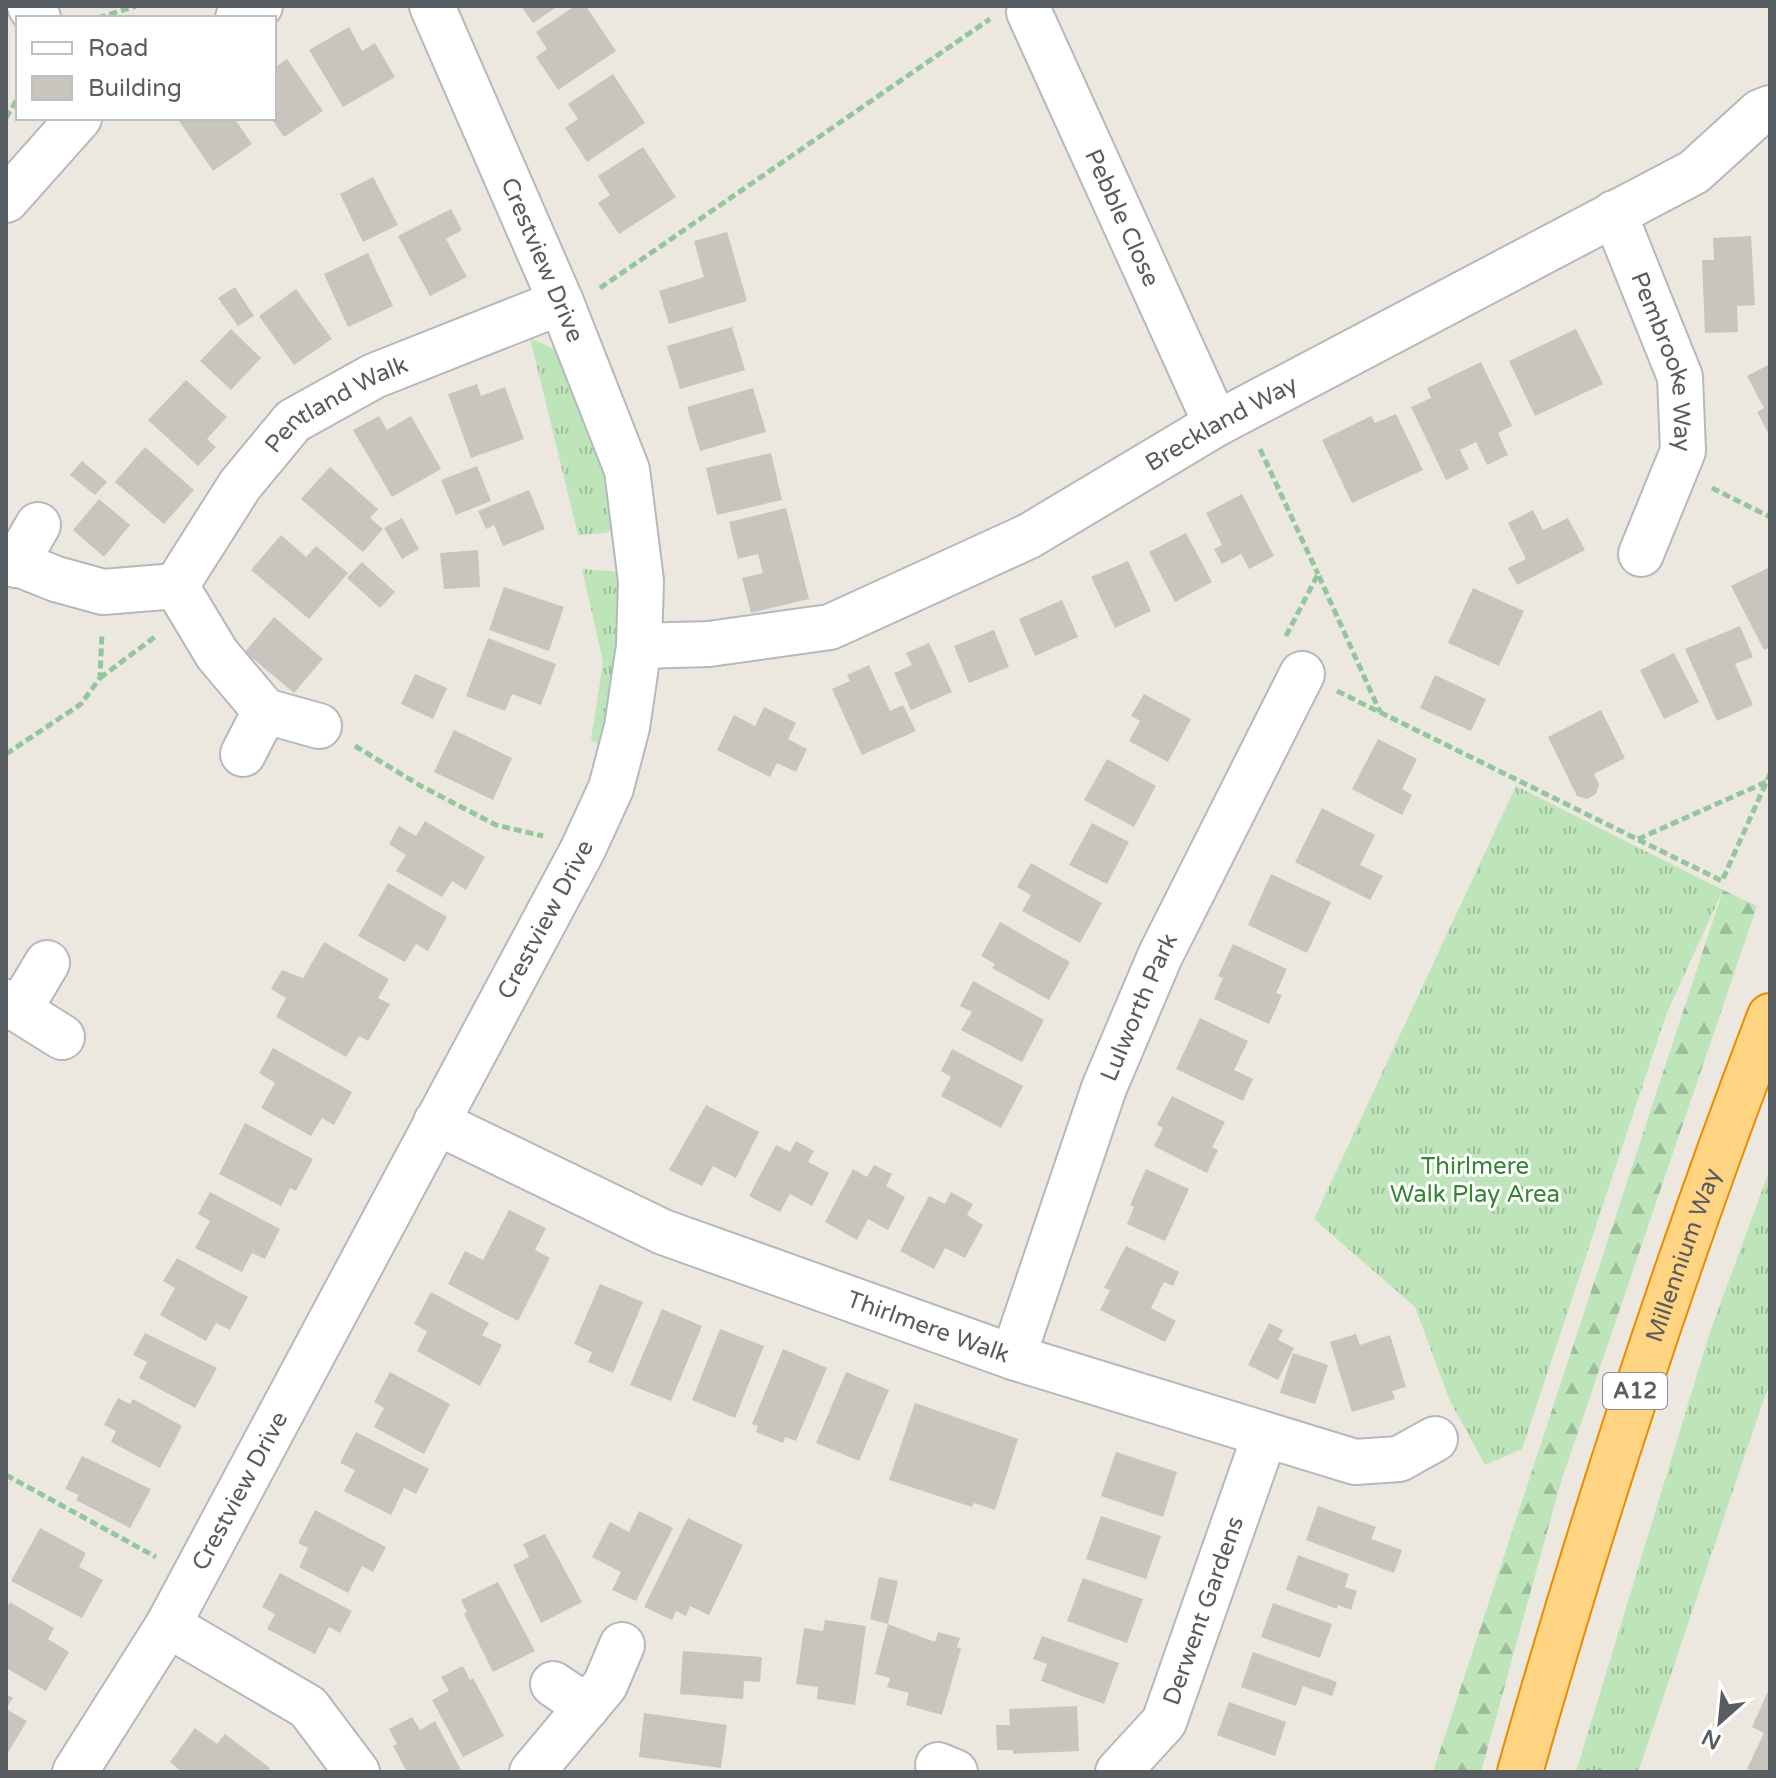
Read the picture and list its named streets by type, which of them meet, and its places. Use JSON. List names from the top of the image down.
{
  "streets": {
    "highway": ["Millennium Way", "A12"],
    "street": [
      "Pebble Close",
      "Crestview Drive",
      "Pembrooke Way",
      "Pentland Walk",
      "Breckland Way",
      "Lulworth Park",
      "Thirlmere Walk",
      "Derwent Gardens"
    ]
  },
  "crossings": [
    ["Pebble Close", "Breckland Way"],
    ["Crestview Drive", "Pentland Walk"],
    ["Crestview Drive", "Breckland Way"],
    ["Crestview Drive", "Thirlmere Walk"],
    ["Pembrooke Way", "Breckland Way"],
    ["Lulworth Park", "Thirlmere Walk"],
    ["Thirlmere Walk", "Derwent Gardens"]
  ],
  "parks": ["Thirlmere Walk Play Area"],
  "legend": ["Road", "Building"],
  "north": "bottom left"
}
